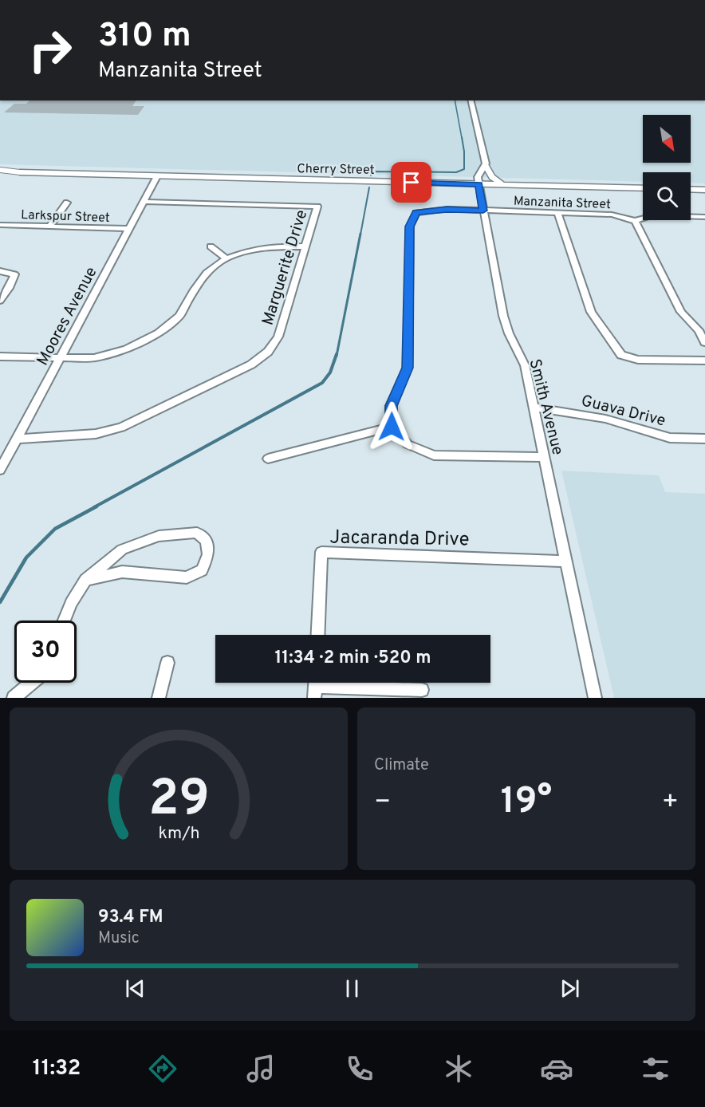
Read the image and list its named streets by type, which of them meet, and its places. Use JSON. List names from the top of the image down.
{
  "streets": {
    "main road": ["Cherry Street"],
    "street": [
      "Manzanita Street",
      "Larkspur Street",
      "Marguerite Drive",
      "Moores Avenue",
      "Smith Avenue",
      "Guava Drive",
      "Jacaranda Drive"
    ]
  },
  "crossings": [
    ["Cherry Street", "Moores Avenue"],
    ["Cherry Street", "Smith Avenue"],
    ["Manzanita Street", "Smith Avenue"],
    ["Larkspur Street", "Moores Avenue"],
    ["Marguerite Drive", "Moores Avenue"],
    ["Smith Avenue", "Guava Drive"],
    ["Smith Avenue", "Jacaranda Drive"]
  ],
  "north": "bottom right",
  "page": {
    "turn": ["310 m", "Manzanita Street"],
    "limit": "30",
    "trip": "11:34 · 2 min · 520 m",
    "tile": "Climate",
    "heat": ["−", "19°", "+"],
    "song": ["93.4 FM", "Music"],
    "tabs": "11:32",
    "gauge": ["29", "km/h"]
  }
}
